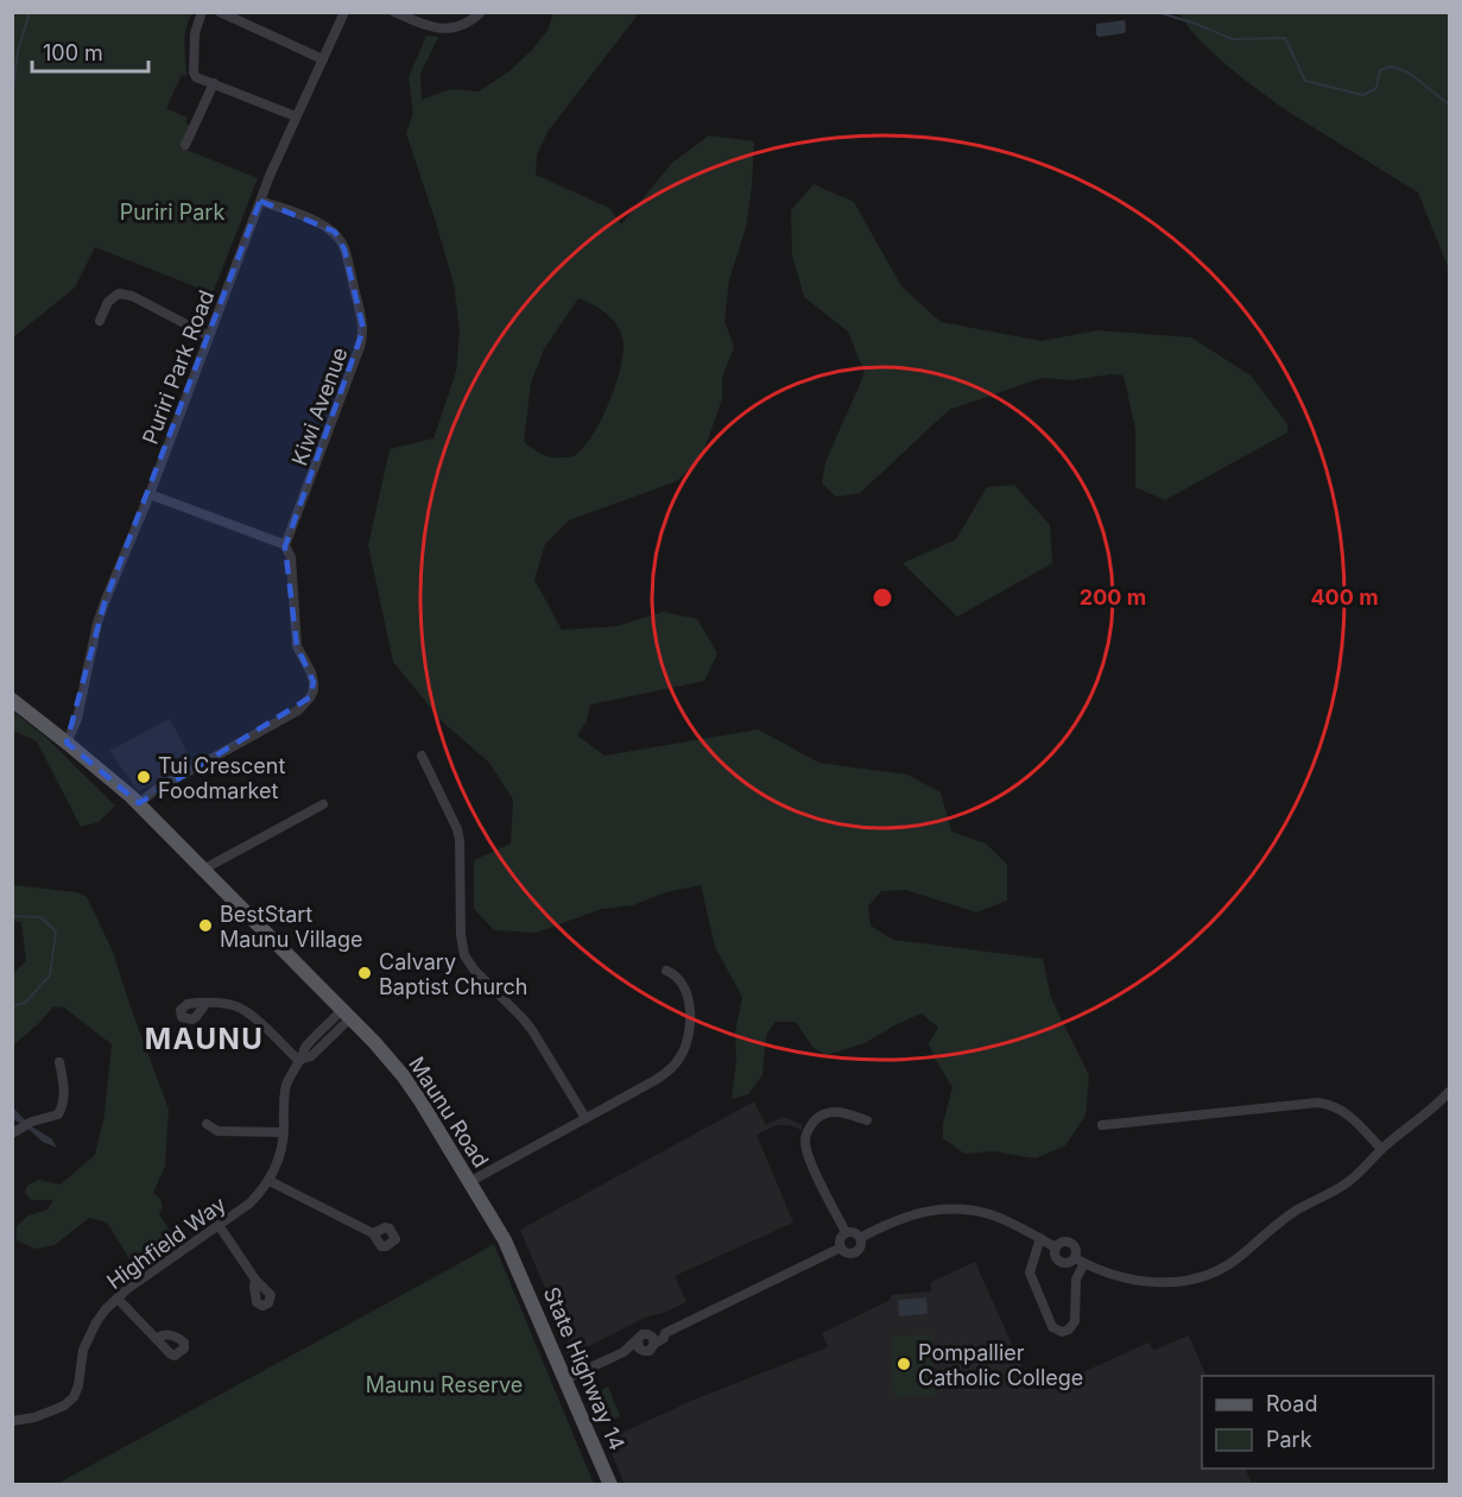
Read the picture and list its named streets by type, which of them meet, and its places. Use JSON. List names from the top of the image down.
{
  "streets": {
    "main road": ["Maunu Road", "State Highway 14"],
    "street": ["Puriri Park Road", "Kiwi Avenue", "Highfield Way"]
  },
  "crossings": [
    ["Puriri Park Road", "Kiwi Avenue"],
    ["Puriri Park Road", "Maunu Road"],
    ["Maunu Road", "State Highway 14"]
  ],
  "districts": ["MAUNU"],
  "parks": ["Puriri Park", "Maunu Reserve"],
  "places": [
    "Tui Crescent Foodmarket",
    "BestStart Maunu Village",
    "Calvary Baptist Church",
    "Pompallier Catholic College"
  ],
  "legend": ["Road", "Park"],
  "scale_bar": "100 m",
  "rings": ["200 m", "400 m"]
}
